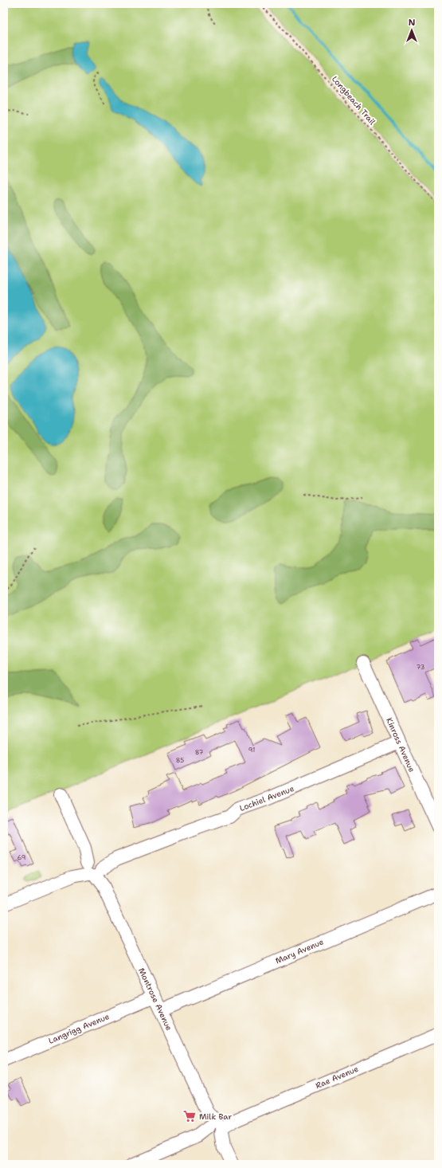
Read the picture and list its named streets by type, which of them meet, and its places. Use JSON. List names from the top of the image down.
{
  "streets": {
    "street": [
      "Kinross Avenue",
      "Lochiel Avenue",
      "Mary Avenue",
      "Montrose Avenue",
      "Langrigg Avenue",
      "Rae Avenue"
    ],
    "path": ["Longbeach Trail"]
  },
  "crossings": [
    ["Kinross Avenue", "Lochiel Avenue"],
    ["Lochiel Avenue", "Montrose Avenue"],
    ["Mary Avenue", "Montrose Avenue"],
    ["Montrose Avenue", "Langrigg Avenue"],
    ["Montrose Avenue", "Rae Avenue"]
  ],
  "places": {
    "supermarket": ["Milk Bar"]
  },
  "house_numbers": [
    "73",
    "91",
    "87",
    "85",
    "69"
  ],
  "north": "top"
}
